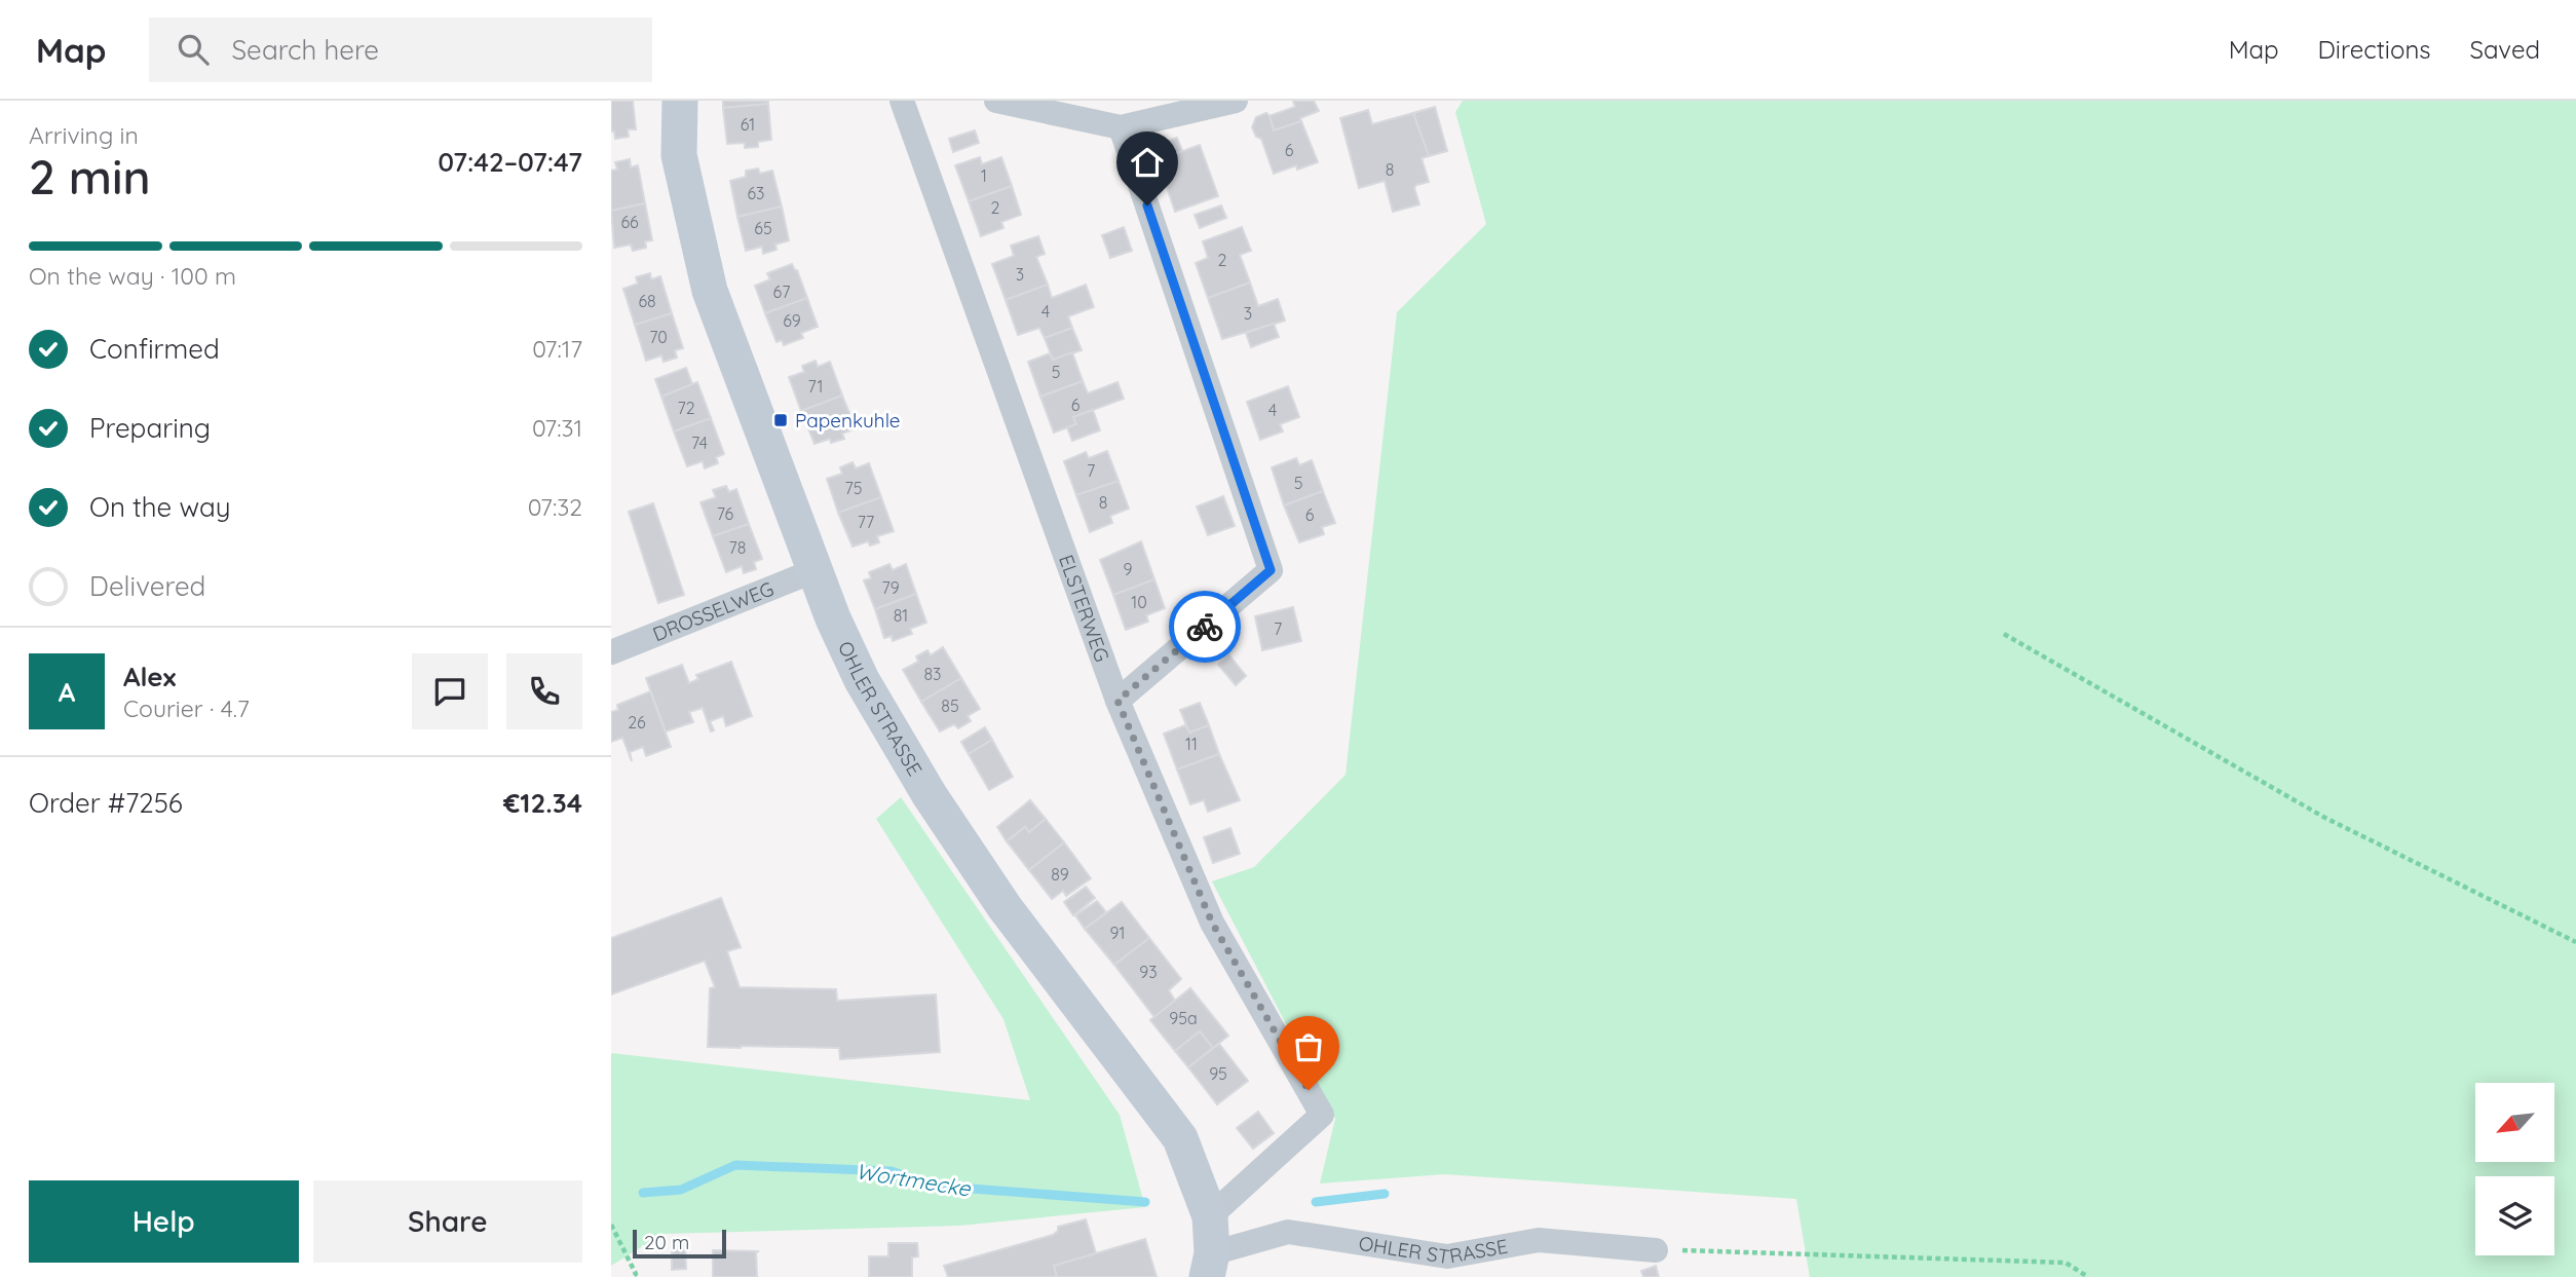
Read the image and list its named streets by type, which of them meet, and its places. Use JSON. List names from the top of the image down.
{
  "streets": {
    "street": ["ELSTERWEG", "DROSSELWEG", "OHLER STRASSE"]
  },
  "crossings": [
    ["ELSTERWEG", "OHLER STRASSE"],
    ["DROSSELWEG", "OHLER STRASSE"]
  ],
  "water": ["Wortmecke"],
  "places": {
    "transit": ["Papenkuhle"]
  },
  "house_numbers": [
    "61",
    "6",
    "8",
    "1",
    "63",
    "2",
    "66",
    "65",
    "2",
    "3",
    "67",
    "68",
    "4",
    "3",
    "69",
    "70",
    "5",
    "71",
    "6",
    "72",
    "4",
    "74",
    "7",
    "5",
    "75",
    "8",
    "76",
    "6",
    "77",
    "78",
    "9",
    "79",
    "10",
    "81",
    "7",
    "83",
    "85",
    "26",
    "11",
    "89",
    "91",
    "93",
    "95a",
    "95"
  ],
  "scale_bar": "20 m",
  "north": "bottom left",
  "page": {
    "header": "Map",
    "search": "Search here",
    "nav": ["Map", "Directions", "Saved"],
    "heading": ["2 min", "Arriving in", "07:42–07:47"],
    "panel": [
      "Alex",
      "Courier · 4.7",
      "Order #7256",
      "€12.34"
    ],
    "bar": "On the way · 100 m",
    "list": [
      ["Confirmed", "07:17"],
      ["Preparing", "07:31"],
      ["On the way", "07:32"],
      "Delivered"
    ],
    "round": "A",
    "buttons": ["Help", "Share"],
    "scale": "20 m"
  }
}
